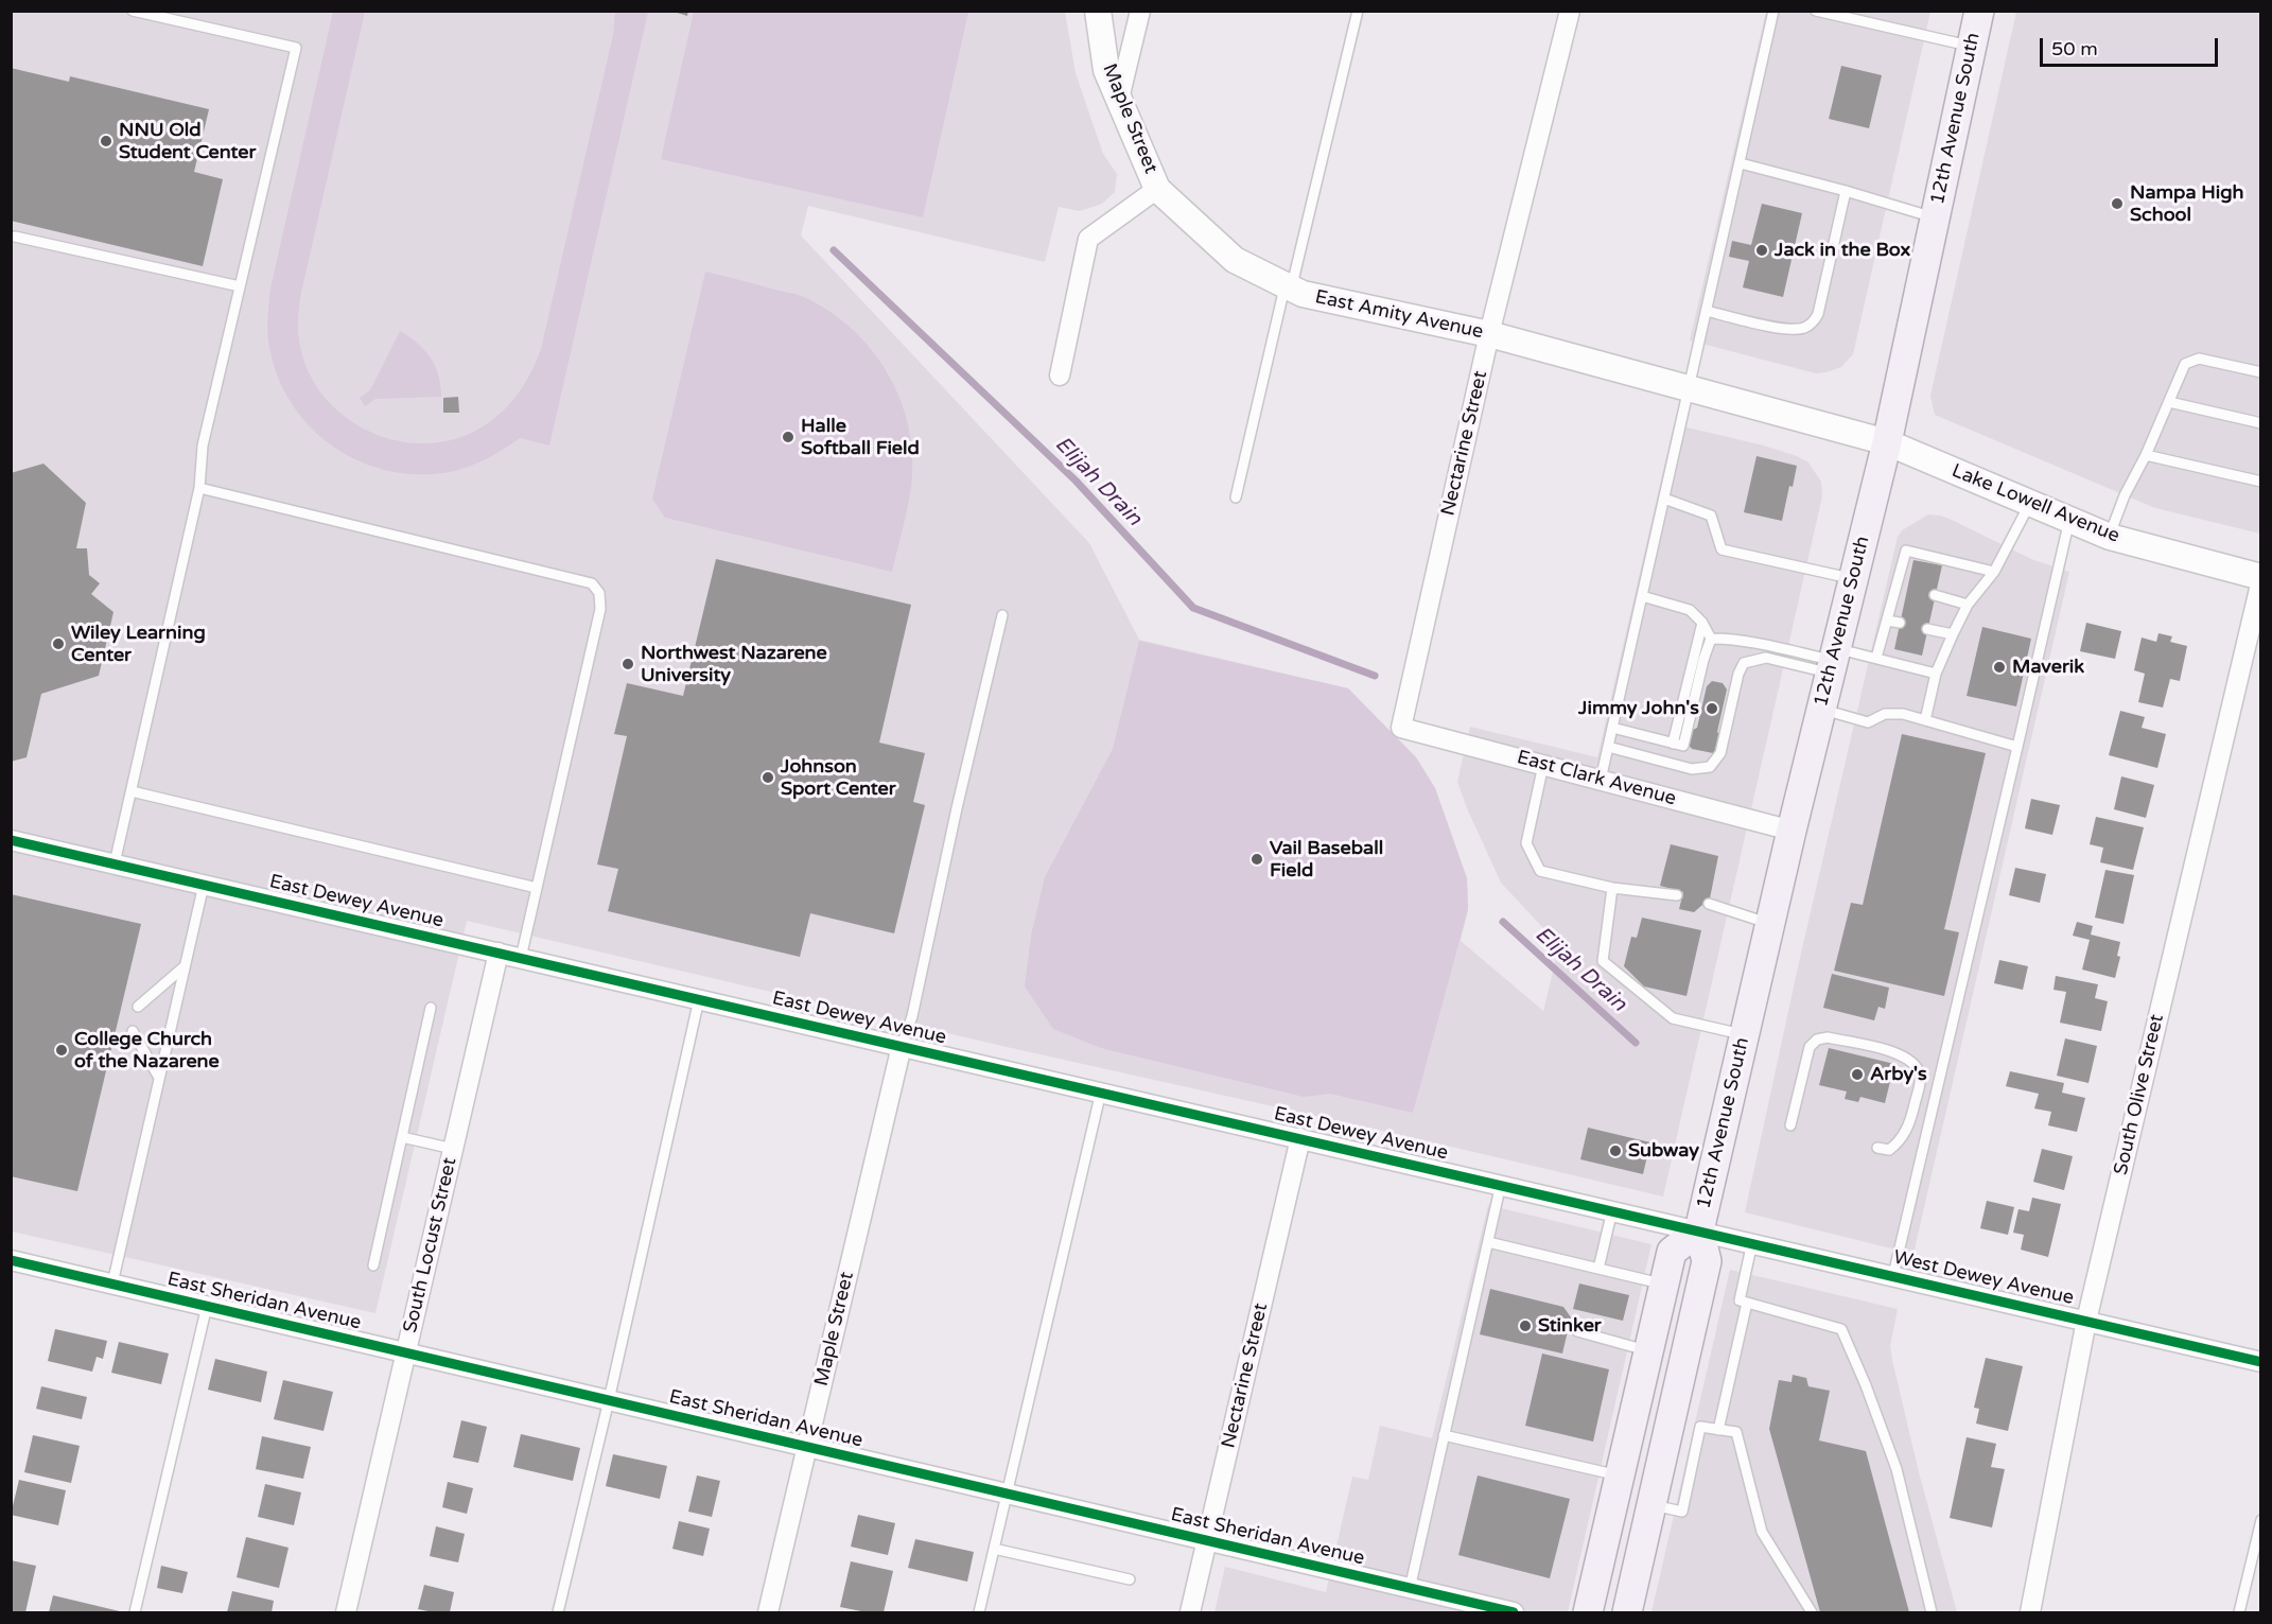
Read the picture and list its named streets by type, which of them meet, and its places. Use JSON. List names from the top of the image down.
{
  "streets": {
    "main road": [
      "Maple Street",
      "12th Avenue South",
      "East Amity Avenue",
      "Lake Lowell Avenue"
    ],
    "street": [
      "Nectarine Street",
      "East Clark Avenue",
      "East Dewey Avenue",
      "South Olive Street",
      "South Locust Street",
      "West Dewey Avenue",
      "East Sheridan Avenue"
    ]
  },
  "crossings": [
    ["Maple Street", "East Amity Avenue"],
    ["Maple Street", "East Dewey Avenue"],
    ["Maple Street", "East Sheridan Avenue"],
    ["12th Avenue South", "East Amity Avenue"],
    ["12th Avenue South", "Lake Lowell Avenue"],
    ["12th Avenue South", "East Clark Avenue"],
    ["12th Avenue South", "East Dewey Avenue"],
    ["12th Avenue South", "West Dewey Avenue"],
    ["East Amity Avenue", "Nectarine Street"],
    ["East Amity Avenue", "Lake Lowell Avenue"],
    ["Nectarine Street", "East Clark Avenue"],
    ["Nectarine Street", "East Dewey Avenue"],
    ["Nectarine Street", "East Sheridan Avenue"],
    ["Lake Lowell Avenue", "South Olive Street"],
    ["East Dewey Avenue", "South Locust Street"],
    ["East Dewey Avenue", "West Dewey Avenue"],
    ["South Olive Street", "West Dewey Avenue"],
    ["South Locust Street", "East Sheridan Avenue"]
  ],
  "water": ["Elijah Drain"],
  "places": [
    "NNU Old Student Center",
    "Nampa High School",
    "Jack in the Box",
    "Halle Softball Field",
    "Wiley Learning Center",
    "Northwest Nazarene University",
    "Maverik",
    "Jimmy John's",
    "Johnson Sport Center",
    "Vail Baseball Field",
    "College Church of the Nazarene",
    "Arby's",
    "Subway",
    "Stinker"
  ],
  "scale_bar": "50 m"
}
